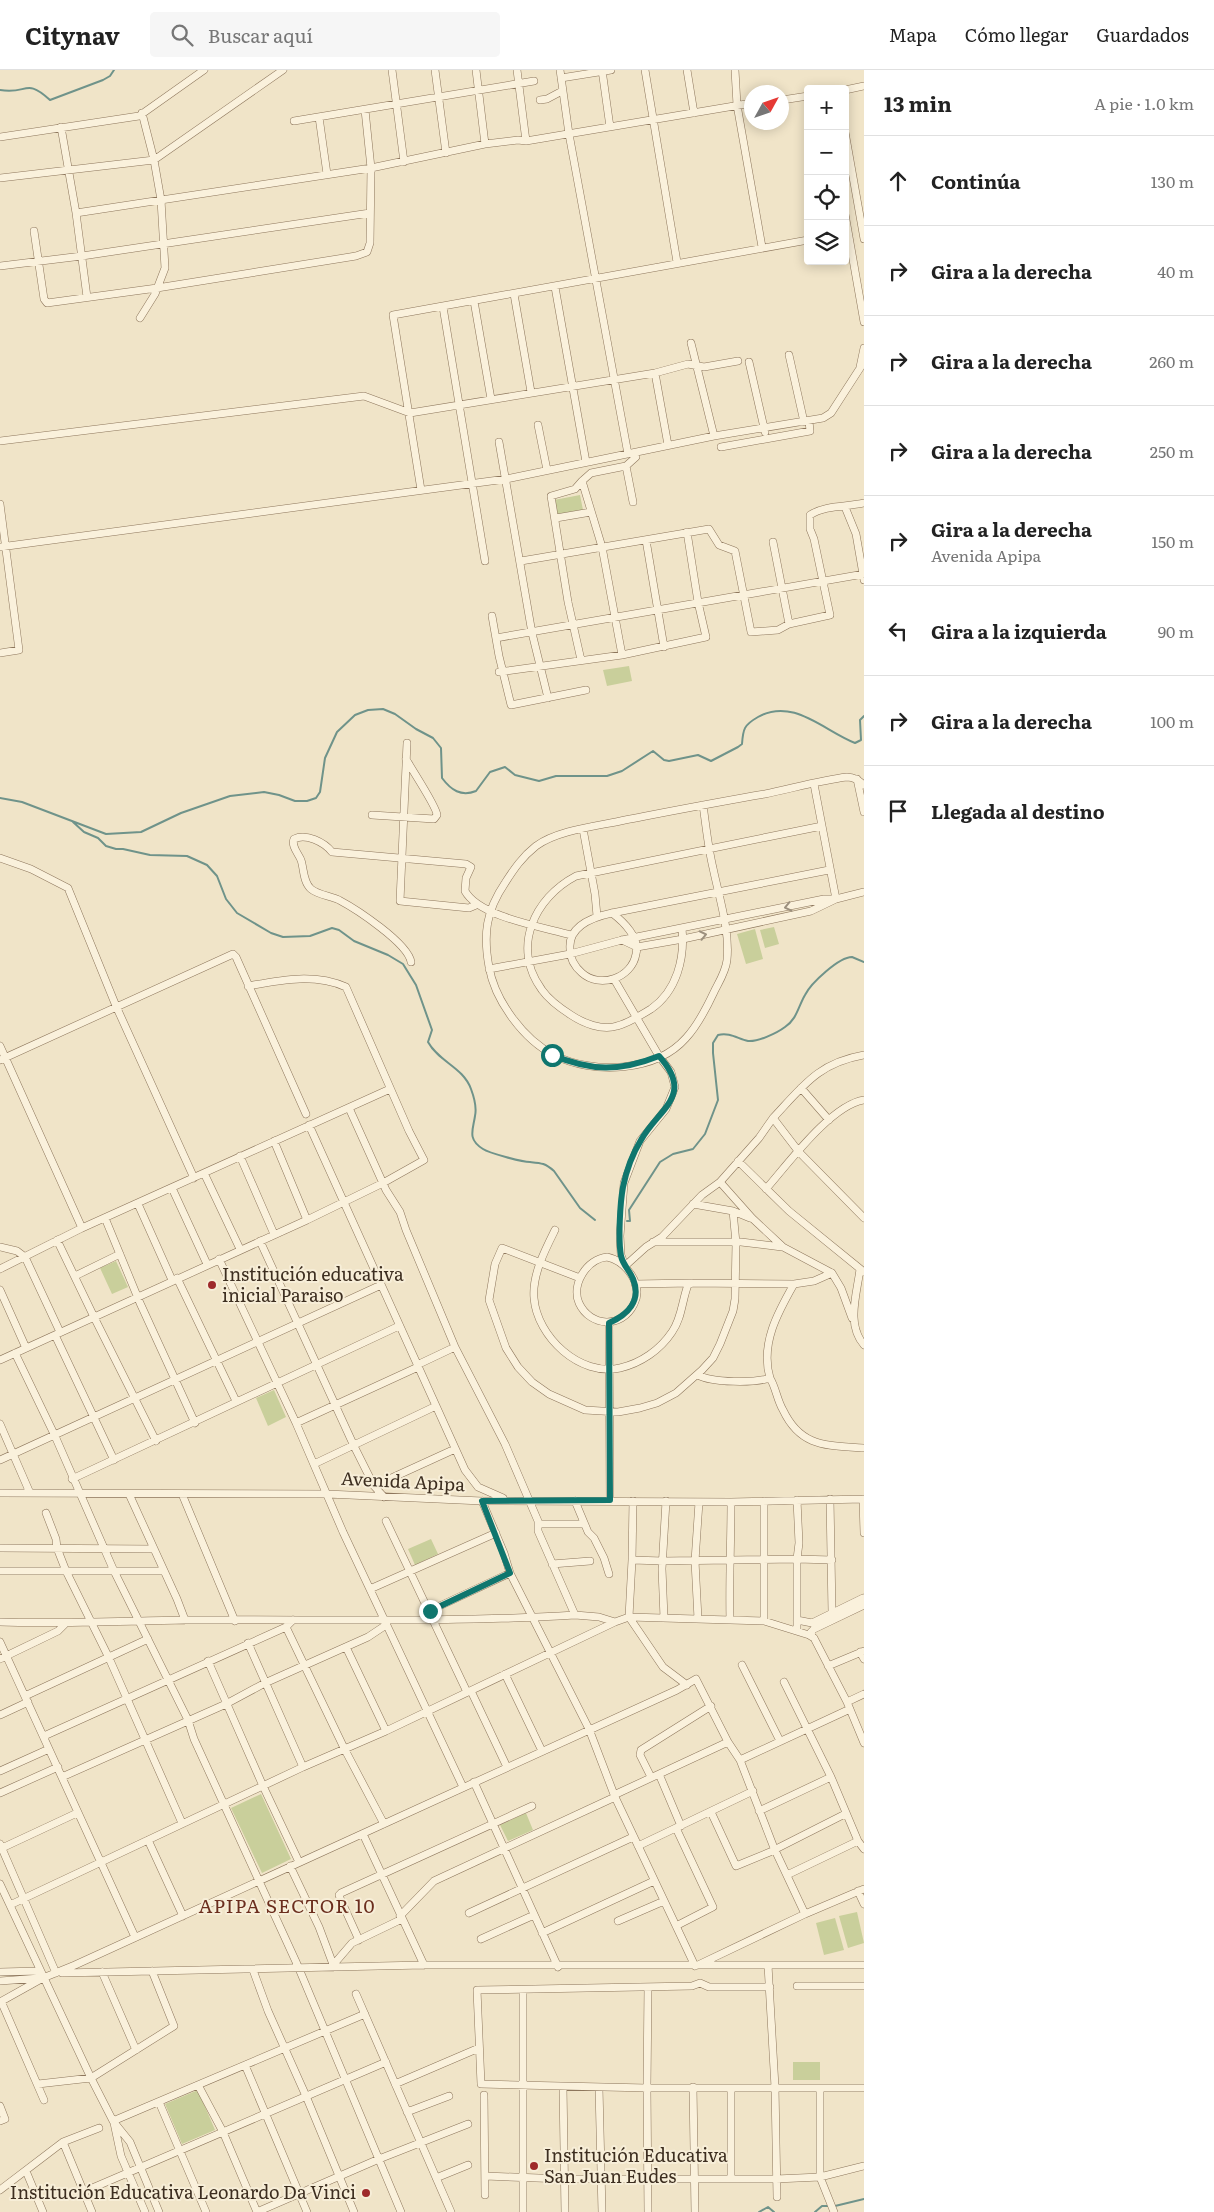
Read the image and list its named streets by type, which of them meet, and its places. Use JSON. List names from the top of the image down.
{
  "streets": {
    "street": ["Avenida Apipa"]
  },
  "districts": ["APIPA SECTOR 10"],
  "places": ["Institución educativa inicial Paraiso", "Institución Educativa San Juan Eudes", "Institución Educativa Leonardo Da Vinci"],
  "north": "top right",
  "page": {
    "header": "Citynav",
    "search": "Buscar aquí",
    "nav": ["Mapa", "Cómo llegar", "Guardados"],
    "heading": ["13 min", "A pie · 1.0 km"],
    "map_buttons": ["+", "−"],
    "list": [
      ["Continúa", "130 m"],
      ["Gira a la derecha", "40 m"],
      ["Gira a la derecha", "260 m"],
      ["Gira a la derecha", "250 m"],
      ["Gira a la derecha", "Avenida Apipa", "150 m"],
      ["Gira a la izquierda", "90 m"],
      ["Gira a la derecha", "100 m"],
      "Llegada al destino"
    ]
  }
}
